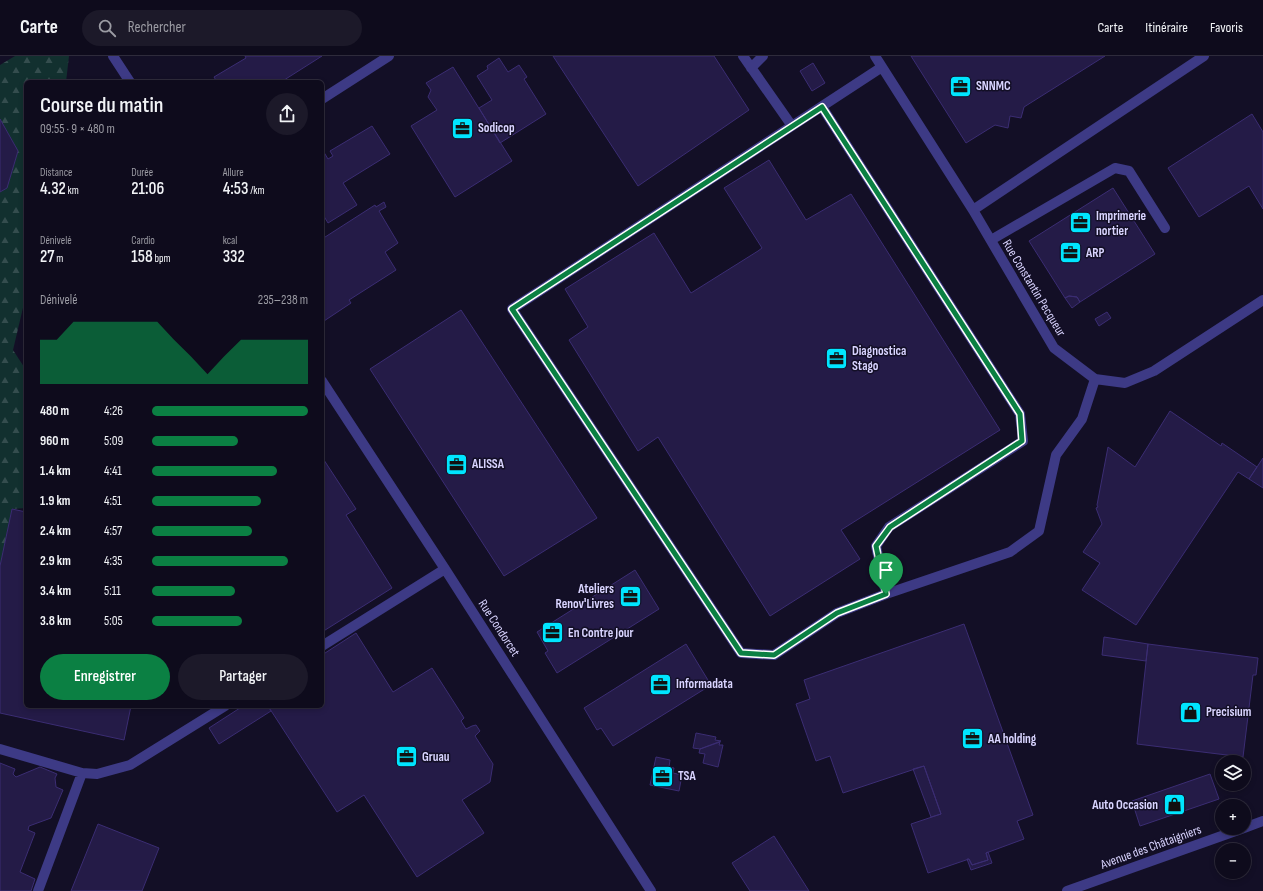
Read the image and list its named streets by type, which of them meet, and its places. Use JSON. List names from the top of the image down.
{
  "streets": {
    "street": ["Rue Constantin Pecqueur", "Rue Condorcet", "Avenue des Châtaigniers"]
  },
  "places": {
    "office": [
      "SNNMC",
      "Sodicop",
      "Imprimerie nortier",
      "ARP",
      "Diagnostica Stago",
      "ALISSA",
      "Ateliers Renov'Livres",
      "En Contre Jour",
      "Informadata",
      "AA holding",
      "Gruau",
      "TSA"
    ],
    "shop": ["Precisium", "Auto Occasion"]
  },
  "page": {
    "header": "Carte",
    "search": "Rechercher",
    "nav": ["Carte", "Itinéraire", "Favoris"],
    "heading": ["Course du matin", "09:55 · 9 × 480 m"],
    "stats": [
      ["Distance", "4.32 km"],
      ["Durée", "21:06"],
      ["Allure", "4:53 /km"],
      ["Dénivelé", "27 m"],
      ["Cardio", "158 bpm"],
      ["kcal", "332"]
    ],
    "chart": ["Dénivelé", "235–238 m"],
    "list": [
      {
        "name": "480 m",
        "note": "4:26"
      },
      {
        "name": "960 m",
        "note": "5:09"
      },
      {
        "name": "1.4 km",
        "note": "4:41"
      },
      {
        "name": "1.9 km",
        "note": "4:51"
      },
      {
        "name": "2.4 km",
        "note": "4:57"
      },
      {
        "name": "2.9 km",
        "note": "4:35"
      },
      {
        "name": "3.4 km",
        "note": "5:11"
      },
      {
        "name": "3.8 km",
        "note": "5:05"
      }
    ],
    "buttons": ["Enregistrer", "Partager"],
    "map_buttons": ["+", "−"]
  }
}
